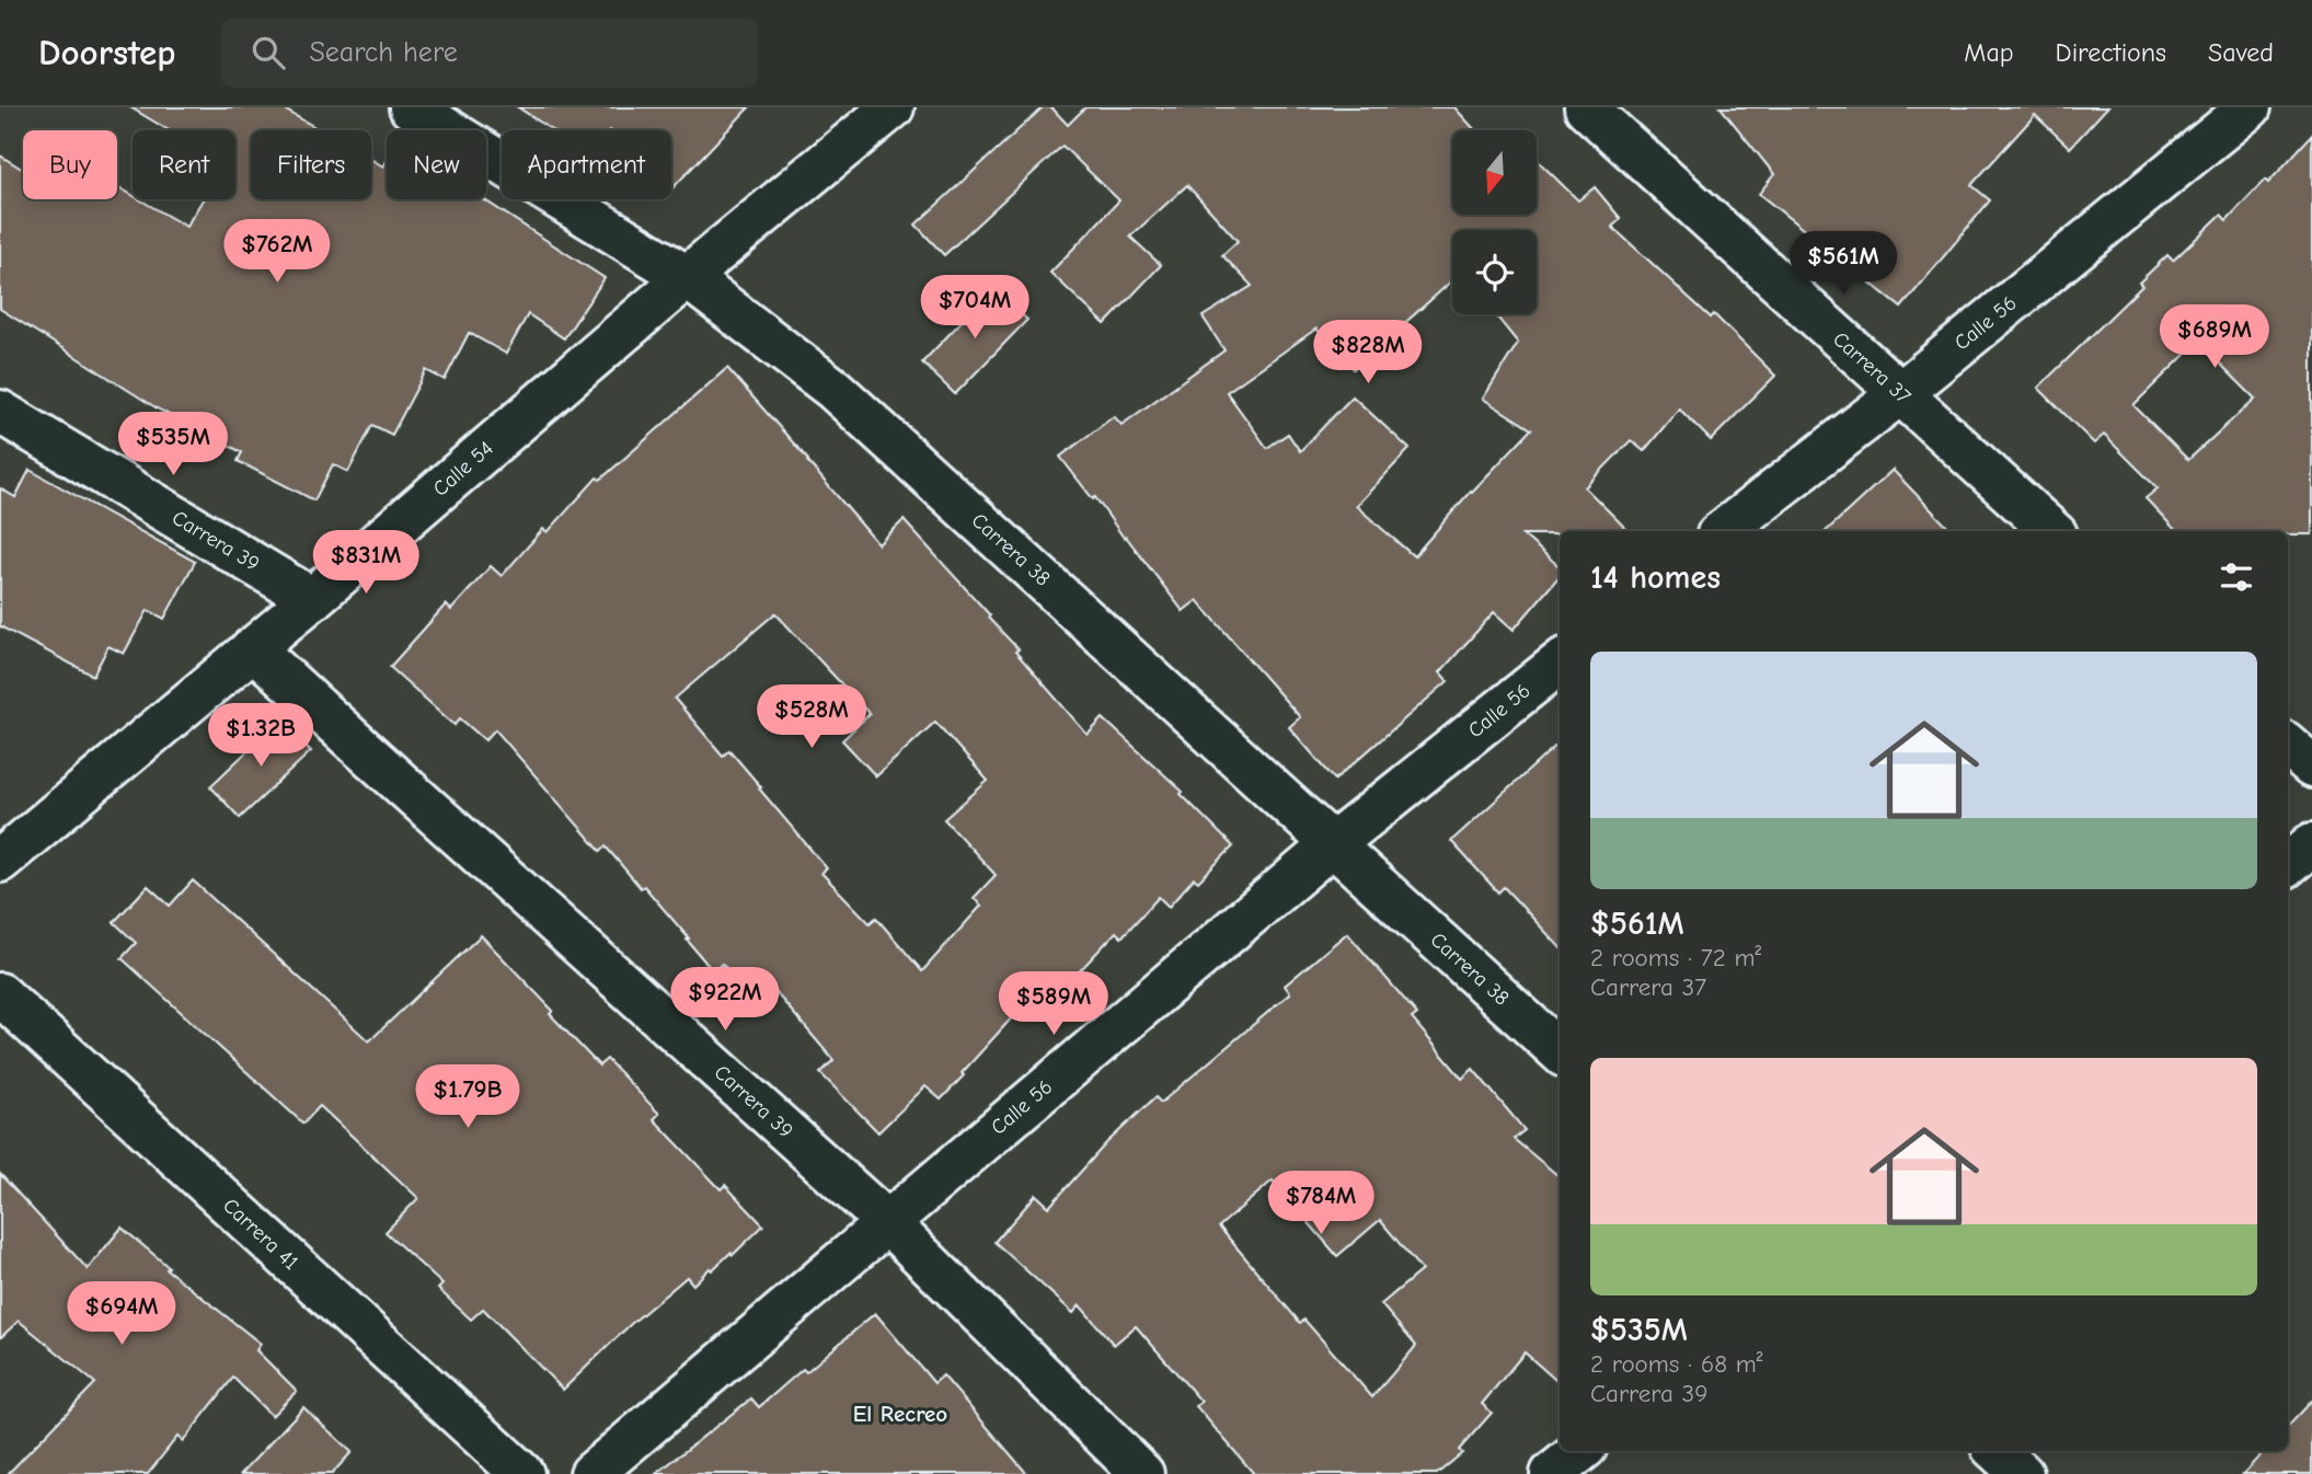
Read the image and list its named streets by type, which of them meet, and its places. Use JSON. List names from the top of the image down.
{
  "streets": {
    "street": [
      "Calle 56",
      "Carrera 37",
      "Calle 54",
      "Carrera 39",
      "Carrera 38",
      "Carrera 41"
    ]
  },
  "crossings": [
    ["Calle 56", "Carrera 37"],
    ["Calle 56", "Carrera 39"],
    ["Calle 56", "Carrera 38"],
    ["Calle 54", "Carrera 39"],
    ["Calle 54", "Carrera 38"]
  ],
  "districts": ["El Recreo"],
  "north": "bottom",
  "page": {
    "header": "Doorstep",
    "search": "Search here",
    "nav": ["Map", "Directions", "Saved"],
    "chip": [
      "Buy",
      "Rent",
      "Filters",
      "New",
      "Apartment"
    ],
    "price": [
      "$762M",
      "$561M",
      "$704M",
      "$689M",
      "$828M",
      "$535M",
      "$831M",
      "$528M",
      "$1.32B",
      "$922M",
      "$589M",
      "$1.79B",
      "$784M",
      "$694M"
    ],
    "heading": "14 homes",
    "list": [
      {
        "name": "$561M",
        "note": "2 rooms · 72 m² · Carrera 37"
      },
      {
        "name": "$535M",
        "note": "2 rooms · 68 m² · Carrera 39"
      }
    ]
  }
}
